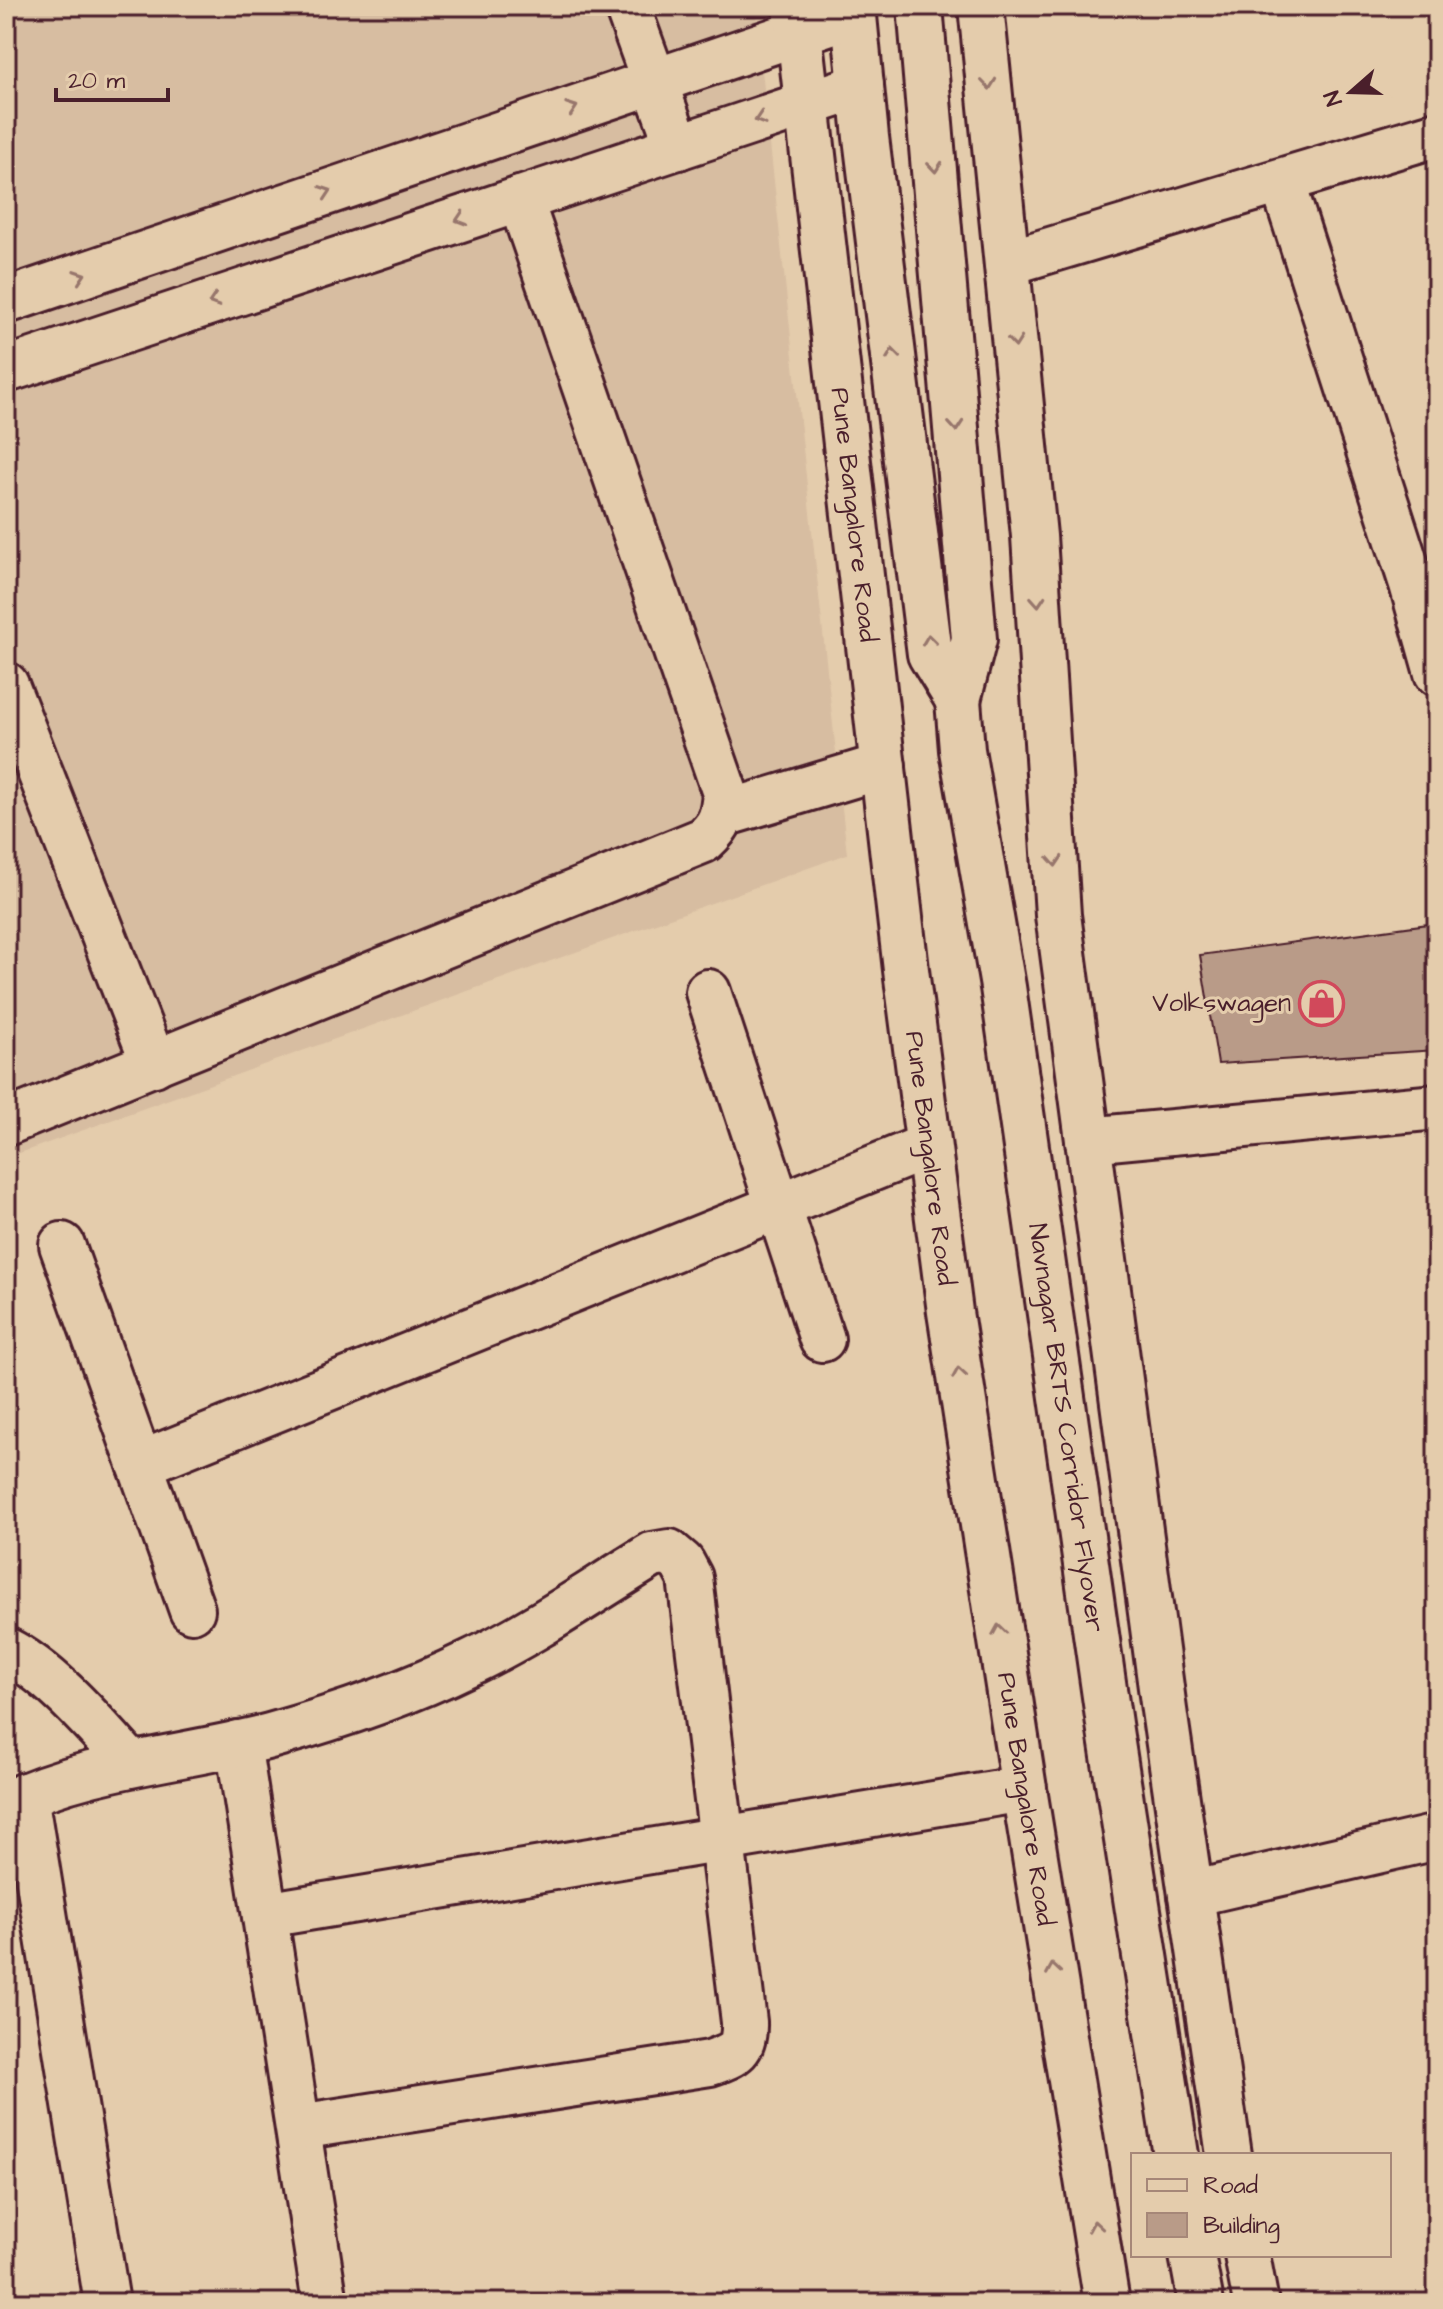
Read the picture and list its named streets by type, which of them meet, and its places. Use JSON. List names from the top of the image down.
{
  "streets": {
    "street": ["Pune Bangalore Road", "Navnagar BRTS Corridor Flyover"]
  },
  "places": {
    "shop": ["Volkswagen"]
  },
  "legend": ["Road", "Building"],
  "scale_bar": "20 m",
  "north": "left"
}
